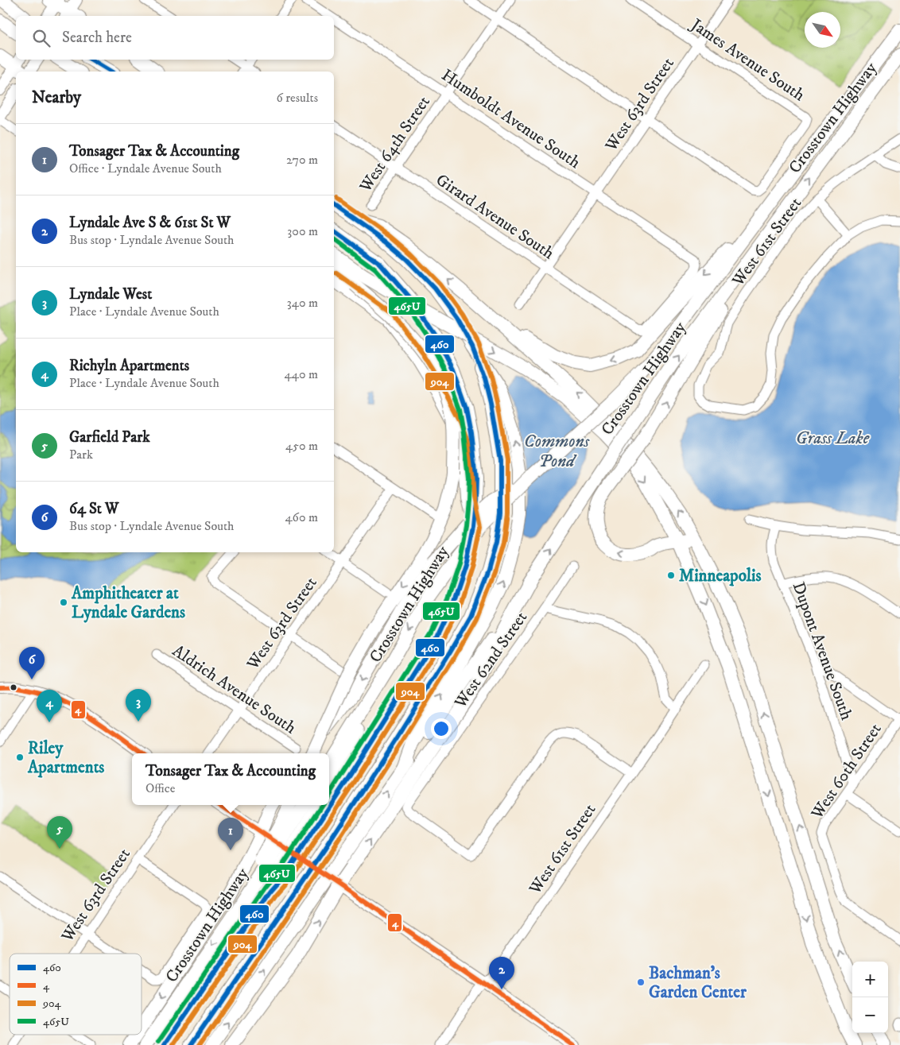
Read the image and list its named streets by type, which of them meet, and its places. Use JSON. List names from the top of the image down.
{
  "streets": {
    "highway": ["Crosstown Highway"],
    "street": [
      "James Avenue South",
      "West 63rd Street",
      "Humboldt Avenue South",
      "West 64th Street",
      "Girard Avenue South",
      "West 61st Street",
      "Dupont Avenue South",
      "West 62nd Street",
      "Aldrich Avenue South",
      "West 60th Street"
    ]
  },
  "crossings": [
    ["James Avenue South", "West 63rd Street"],
    ["West 63rd Street", "Humboldt Avenue South"],
    ["West 63rd Street", "Girard Avenue South"],
    ["West 63rd Street", "Aldrich Avenue South"],
    ["Humboldt Avenue South", "West 64th Street"],
    ["Humboldt Avenue South", "Girard Avenue South"],
    ["West 64th Street", "Girard Avenue South"],
    ["West 61st Street", "West 62nd Street"],
    ["Dupont Avenue South", "West 60th Street"]
  ],
  "water": ["Grass Lake", "Commons Pond"],
  "places": [
    "Minneapolis",
    "Amphitheater at Lyndale Gardens",
    "Riley Apartments",
    "Bachman's Garden Center"
  ],
  "lines": [
    "transit line 460",
    "transit line 904",
    "transit line 465U",
    "transit line 4"
  ],
  "legend": [
    "460",
    "4",
    "904",
    "465U"
  ],
  "north": "bottom right",
  "page": {
    "search": "Search here",
    "heading": ["Nearby", "6 results"],
    "list": [
      {
        "mark": "1",
        "name": "Tonsager Tax & Accounting",
        "note": "Office · Lyndale Avenue South",
        "value": "270 m"
      },
      {
        "mark": "2",
        "name": "Lyndale Ave S & 61st St W",
        "note": "Bus stop · Lyndale Avenue South",
        "value": "300 m"
      },
      {
        "mark": "3",
        "name": "Lyndale West",
        "note": "Place · Lyndale Avenue South",
        "value": "340 m"
      },
      {
        "mark": "4",
        "name": "Richyln Apartments",
        "note": "Place · Lyndale Avenue South",
        "value": "440 m"
      },
      {
        "mark": "5",
        "name": "Garfield Park",
        "note": "Park",
        "value": "450 m"
      },
      {
        "mark": "6",
        "name": "64 St W",
        "note": "Bus stop · Lyndale Avenue South",
        "value": "460 m"
      }
    ],
    "pins": [
      "6",
      "3",
      "4",
      "5",
      "1",
      "2"
    ],
    "popup": ["Tonsager Tax & Accounting", "Office"],
    "map_buttons": ["+", "−"]
  }
}
